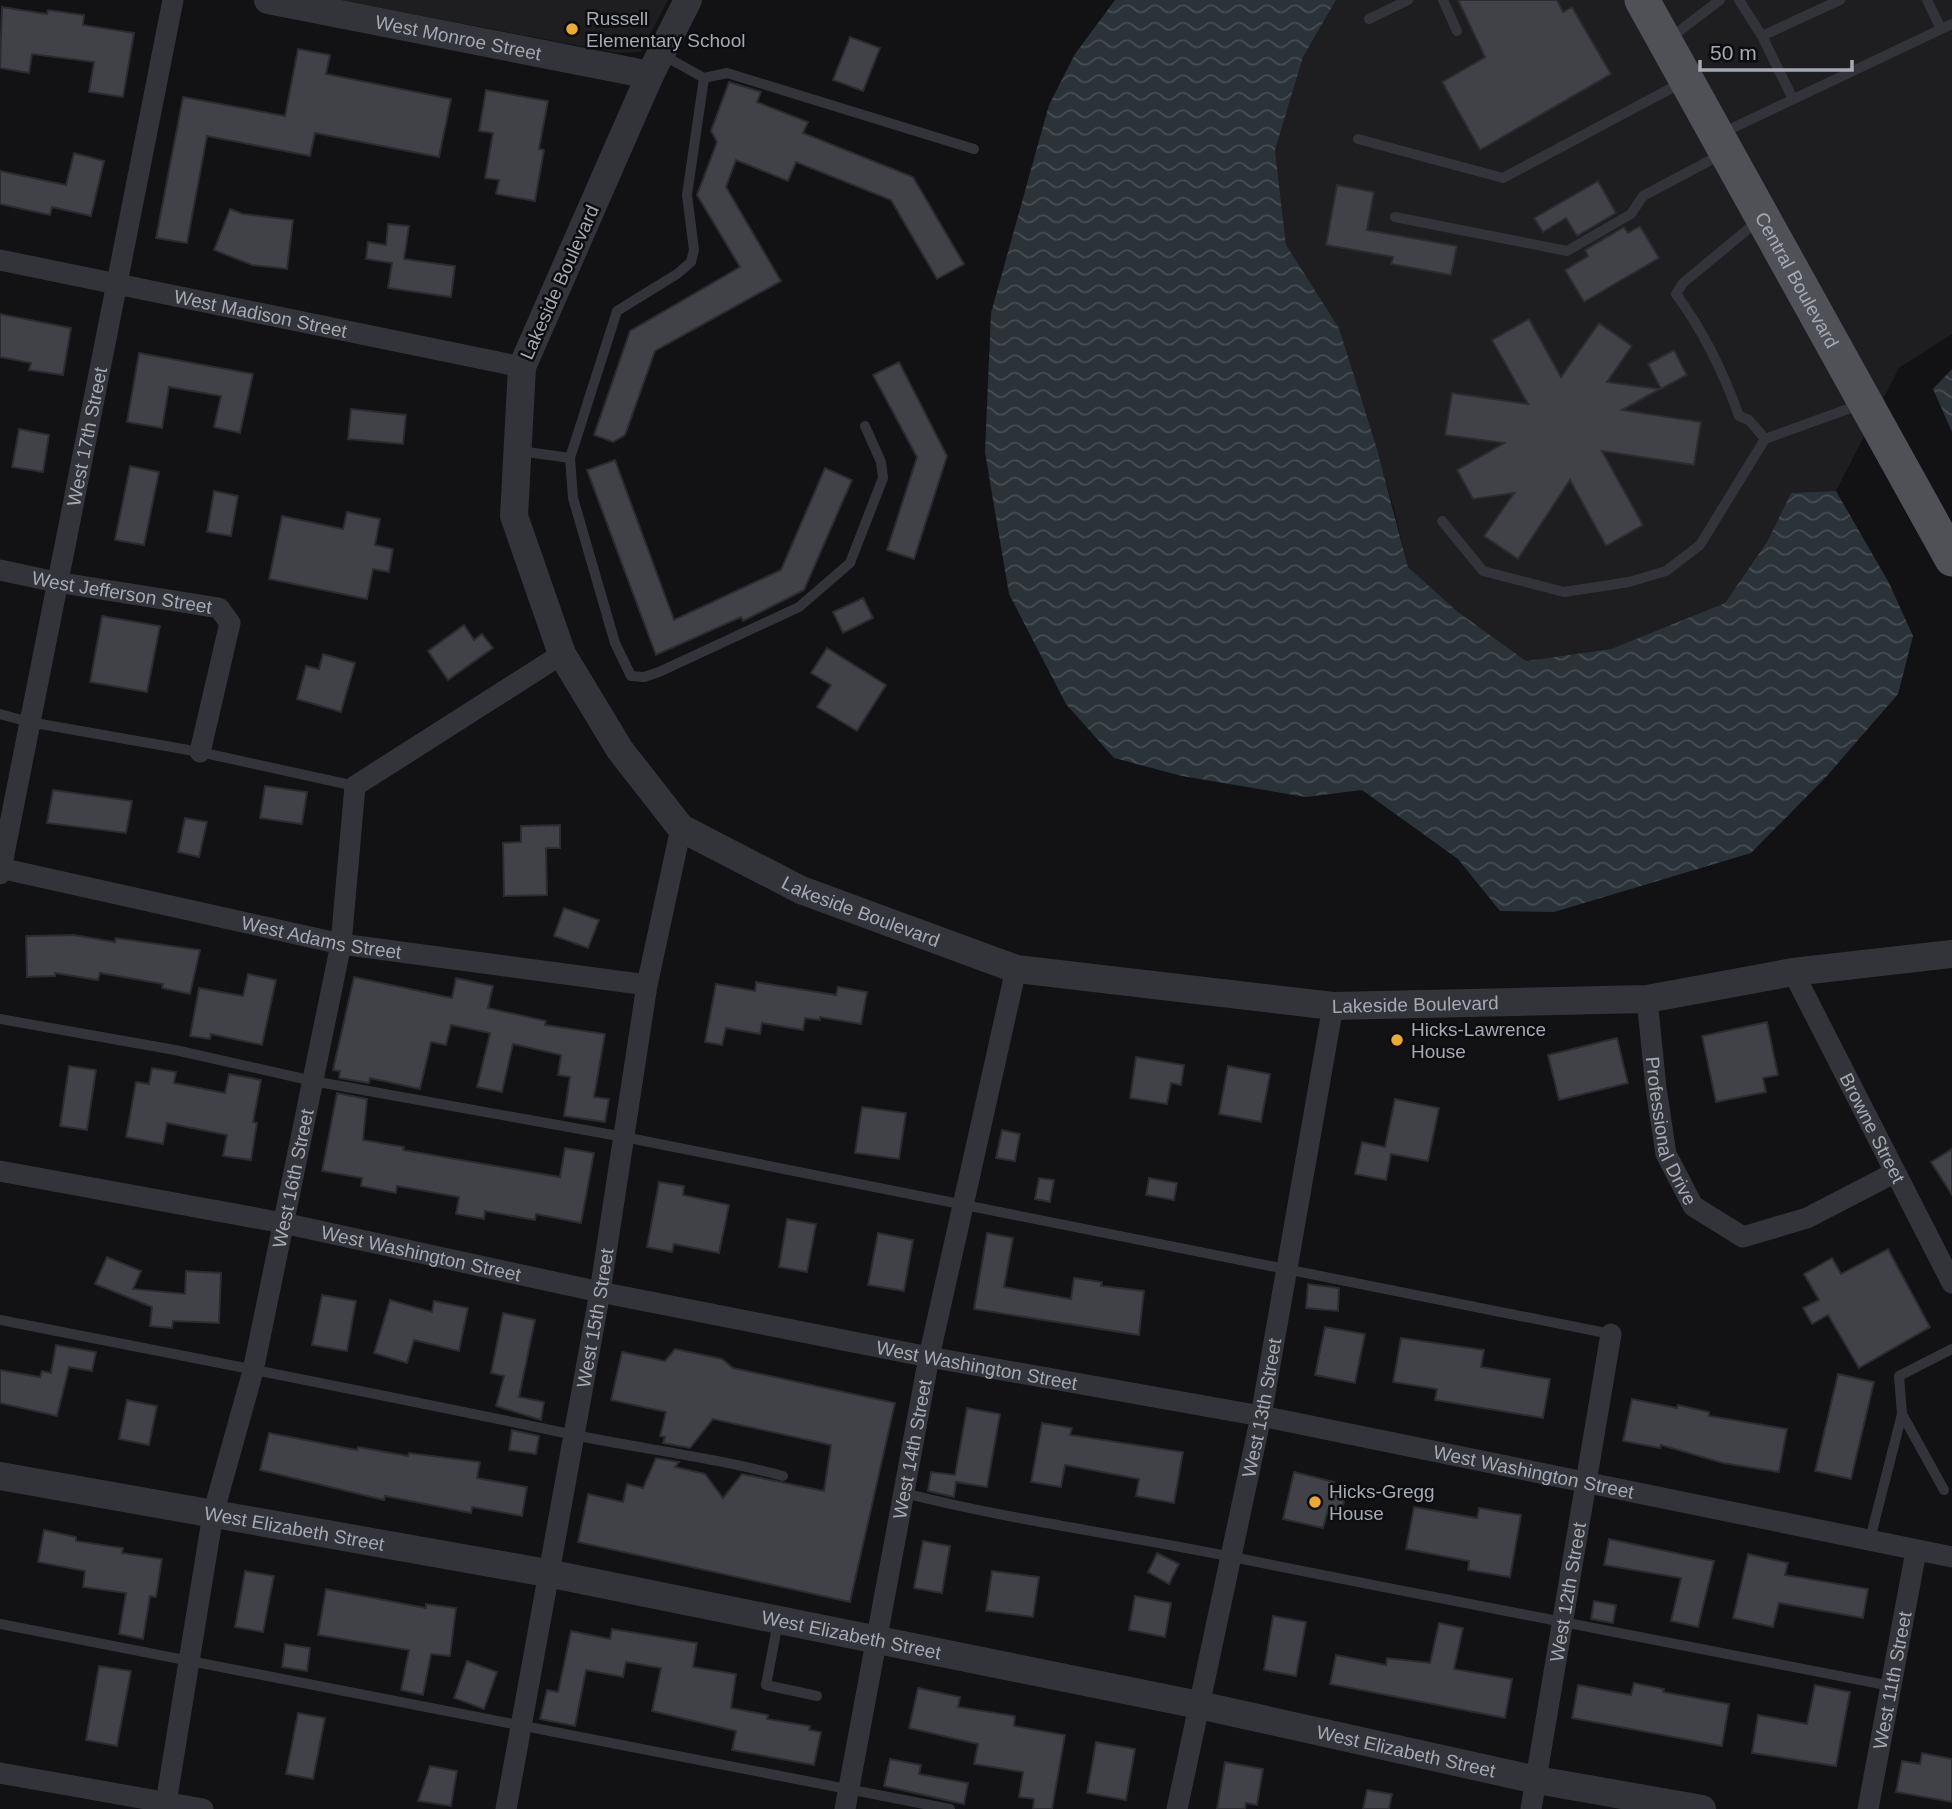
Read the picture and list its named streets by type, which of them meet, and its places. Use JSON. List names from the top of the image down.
{
  "streets": {
    "main road": ["Central Boulevard"],
    "street": [
      "West Monroe Street",
      "Lakeside Boulevard",
      "West Madison Street",
      "West 17th Street",
      "West Jefferson Street",
      "West Adams Street",
      "Professional Drive",
      "Browne Street",
      "West 16th Street",
      "West Washington Street",
      "West 15th Street",
      "West 13th Street",
      "West 14th Street",
      "West Elizabeth Street",
      "West 12th Street",
      "West 11th Street"
    ]
  },
  "crossings": [
    ["West Monroe Street", "Lakeside Boulevard"],
    ["Lakeside Boulevard", "West Madison Street"],
    ["Lakeside Boulevard", "Professional Drive"],
    ["Lakeside Boulevard", "Browne Street"],
    ["Lakeside Boulevard", "West 15th Street"],
    ["Lakeside Boulevard", "West 13th Street"],
    ["Lakeside Boulevard", "West 14th Street"],
    ["West Madison Street", "West 17th Street"],
    ["West 17th Street", "West Jefferson Street"],
    ["West 17th Street", "West Adams Street"],
    ["West Adams Street", "West 16th Street"],
    ["West Adams Street", "West 15th Street"],
    ["Professional Drive", "Browne Street"],
    ["West 16th Street", "West Washington Street"],
    ["West 16th Street", "West Elizabeth Street"],
    ["West Washington Street", "West 15th Street"],
    ["West Washington Street", "West 13th Street"],
    ["West Washington Street", "West 14th Street"],
    ["West Washington Street", "West 12th Street"],
    ["West Washington Street", "West 11th Street"],
    ["West 15th Street", "West Elizabeth Street"],
    ["West 13th Street", "West Elizabeth Street"],
    ["West 14th Street", "West Elizabeth Street"],
    ["West Elizabeth Street", "West 12th Street"]
  ],
  "places": ["Russell Elementary School", "Hicks-Lawrence House", "Hicks-Gregg House"],
  "scale_bar": "50 m"
}
